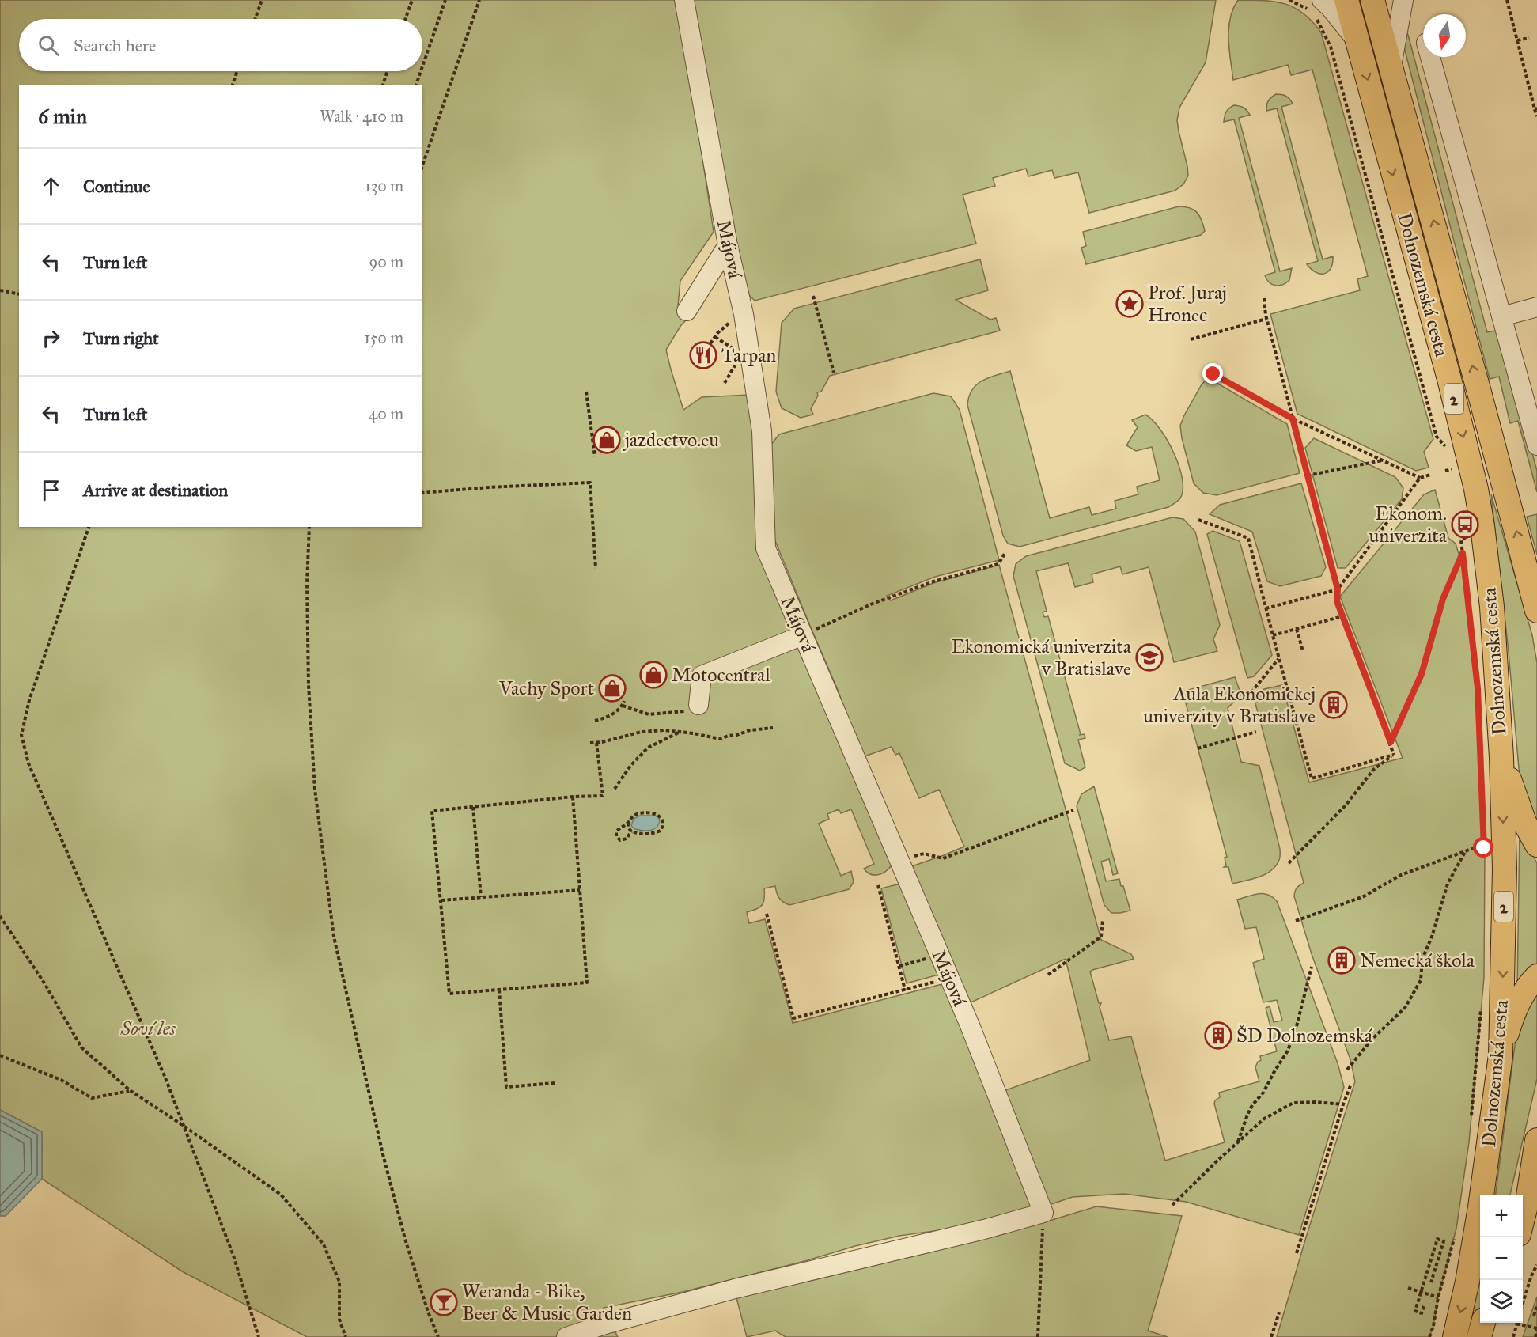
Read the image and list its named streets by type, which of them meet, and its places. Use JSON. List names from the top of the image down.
{
  "streets": {
    "main road": ["Dolnozemská cesta", "2"],
    "street": ["Májová"]
  },
  "parks": ["Soví les"],
  "places": {
    "place": ["Prof. Juraj Hronec"],
    "restaurant": ["Tarpan"],
    "shop": ["jazdectvo.eu", "Motocentral", "Vachy Sport"],
    "bus stop": ["Ekonom. univerzita"],
    "school or university": ["Ekonomická univerzita v Bratislave"],
    "building": ["Aula Ekonomickej univerzity v Bratislave", "Nemecká škola", "ŠD Dolnozemská"],
    "bar": ["Weranda - Bike, Beer & Music Garden"]
  },
  "north": "bottom",
  "page": {
    "search": "Search here",
    "heading": ["6 min", "Walk · 410 m"],
    "list": [
      ["Continue", "130 m"],
      ["Turn left", "90 m"],
      ["Turn right", "150 m"],
      ["Turn left", "40 m"],
      "Arrive at destination"
    ],
    "map_buttons": ["+", "−"]
  }
}
